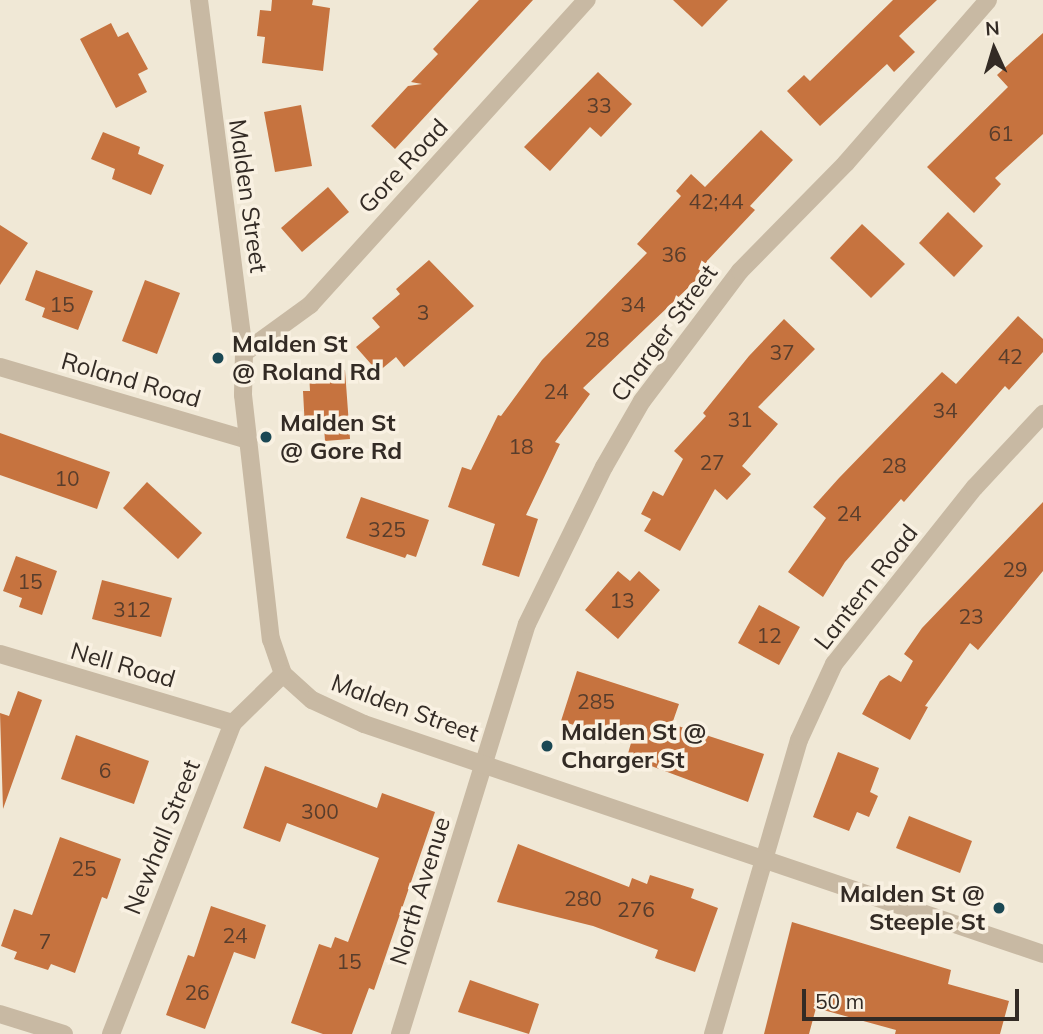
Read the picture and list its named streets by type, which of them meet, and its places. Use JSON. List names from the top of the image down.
{
  "streets": {
    "street": [
      "Gore Road",
      "Malden Street",
      "Charger Street",
      "Roland Road",
      "Lantern Road",
      "Nell Road",
      "Newhall Street",
      "North Avenue"
    ]
  },
  "crossings": [
    ["Gore Road", "Malden Street"],
    ["Malden Street", "Charger Street"],
    ["Malden Street", "Roland Road"],
    ["Malden Street", "Lantern Road"],
    ["Malden Street", "Newhall Street"],
    ["Malden Street", "North Avenue"],
    ["Charger Street", "North Avenue"],
    ["Nell Road", "Newhall Street"]
  ],
  "places": [
    "Malden St @ Roland Rd",
    "Malden St @ Gore Rd",
    "Malden St @ Charger St",
    "Malden St @ Steeple St"
  ],
  "house_numbers": [
    "33",
    "61",
    "42;44",
    "36",
    "15",
    "34",
    "3",
    "28",
    "37",
    "42",
    "24",
    "34",
    "31",
    "18",
    "27",
    "28",
    "10",
    "24",
    "325",
    "29",
    "15",
    "13",
    "312",
    "23",
    "12",
    "285",
    "6",
    "300",
    "25",
    "280",
    "276",
    "24",
    "7",
    "15",
    "26"
  ],
  "scale_bar": "50 m",
  "north": "top"
}
